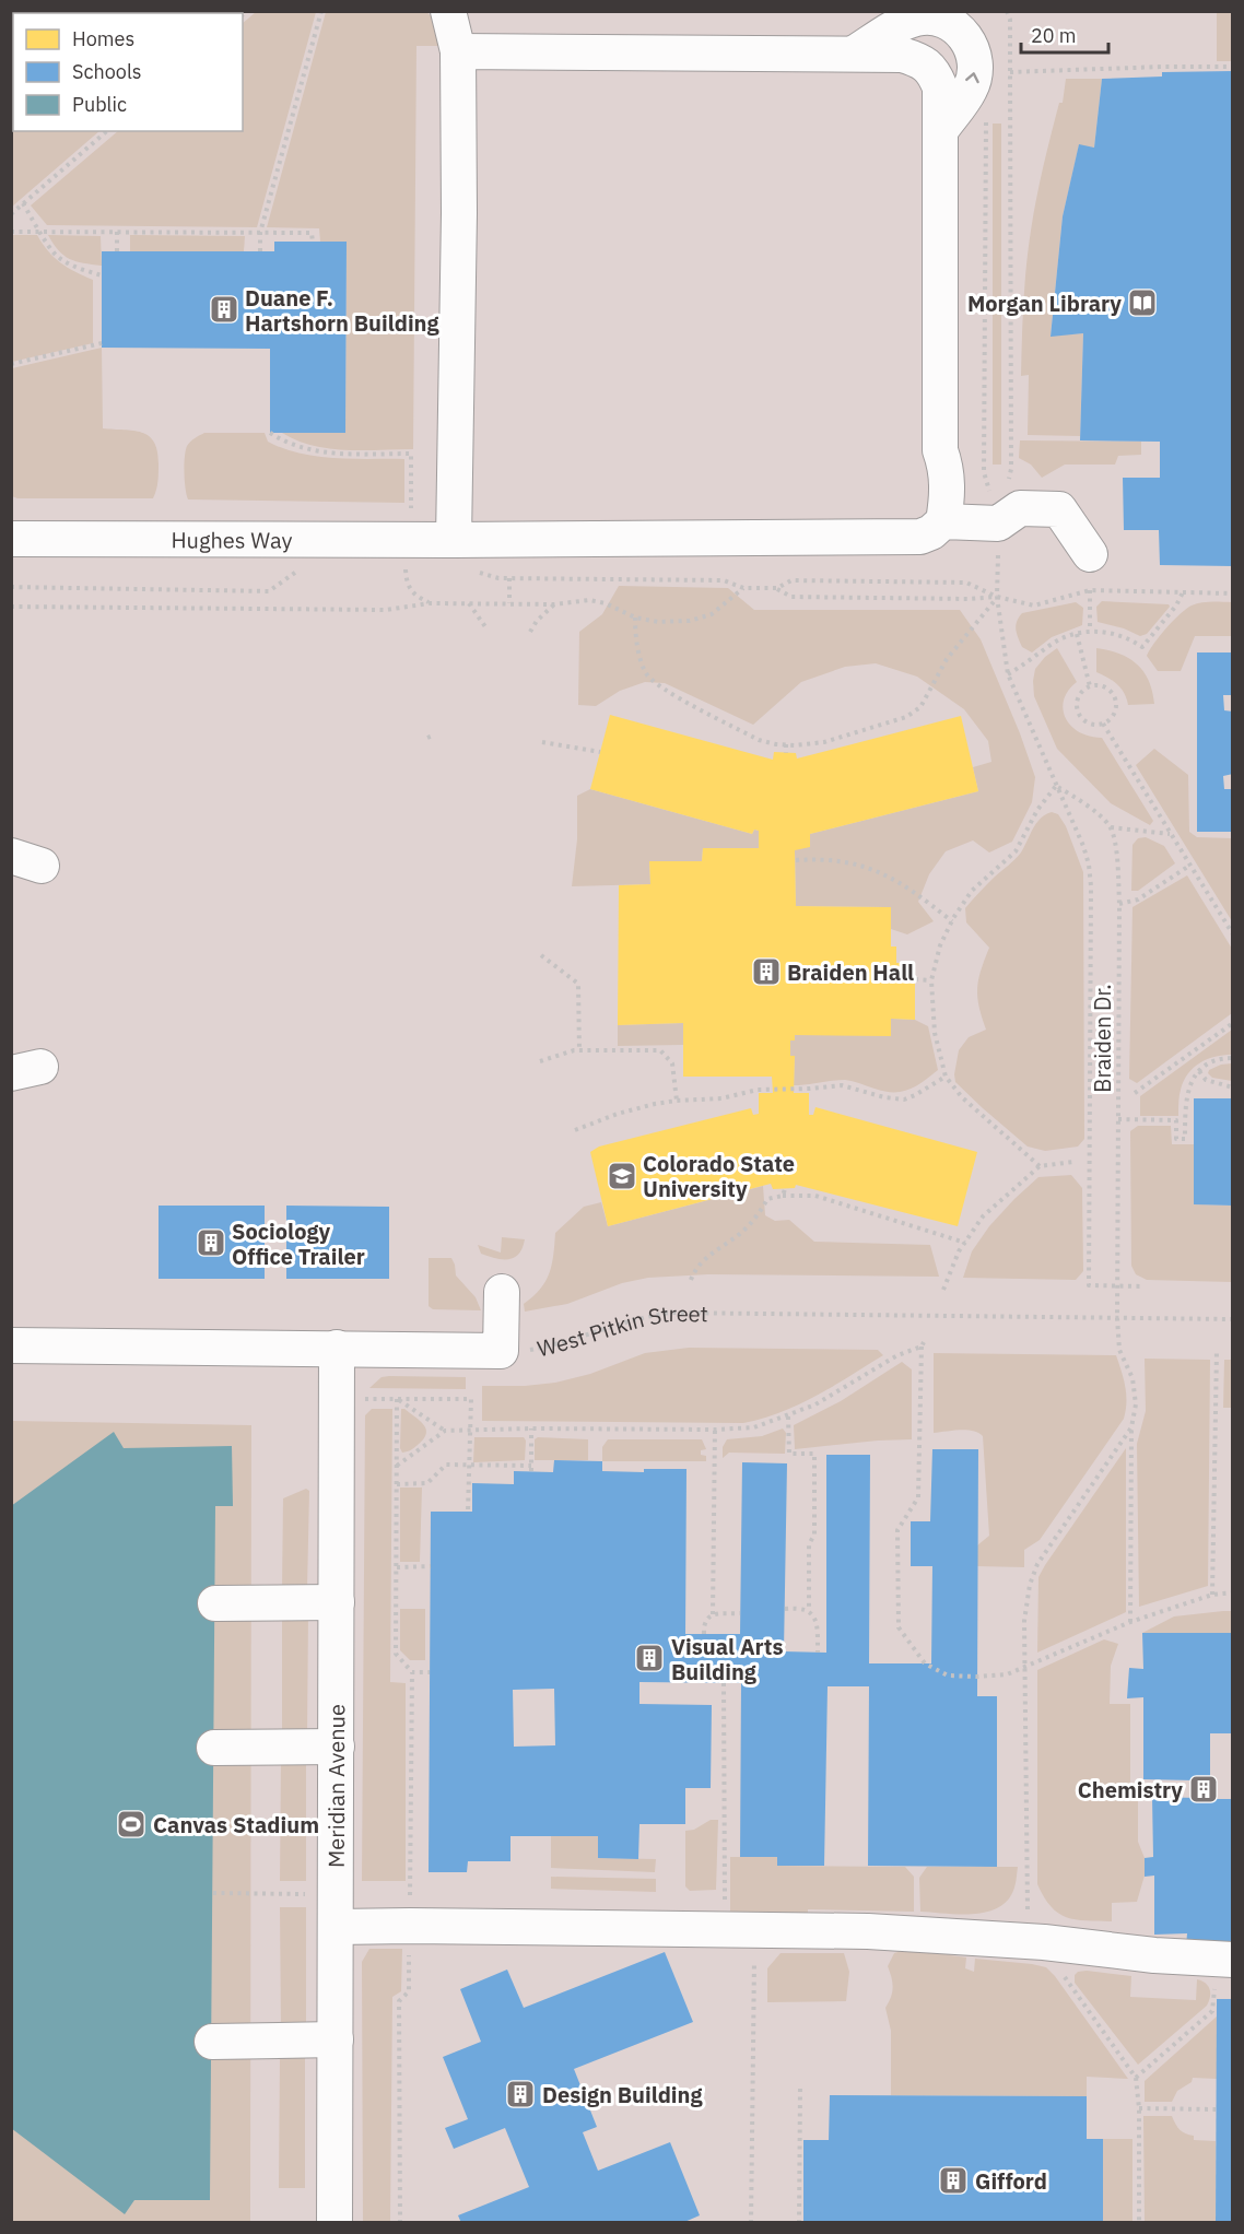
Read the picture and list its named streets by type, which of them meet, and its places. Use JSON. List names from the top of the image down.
{
  "streets": {
    "street": ["Hughes Way", "Meridian Avenue"],
    "path": ["Braiden Dr.", "West Pitkin Street"]
  },
  "crossings": [
    ["Braiden Dr.", "West Pitkin Street"]
  ],
  "places": {
    "library": ["Morgan Library"],
    "building": [
      "Duane F. Hartshorn Building",
      "Braiden Hall",
      "Sociology Office Trailer",
      "Visual Arts Building",
      "Chemistry",
      "Design Building",
      "Gifford"
    ],
    "school or university": ["Colorado State University"],
    "sports": ["Canvas Stadium"]
  },
  "legend": ["Homes", "Schools", "Public"],
  "scale_bar": "20 m"
}
